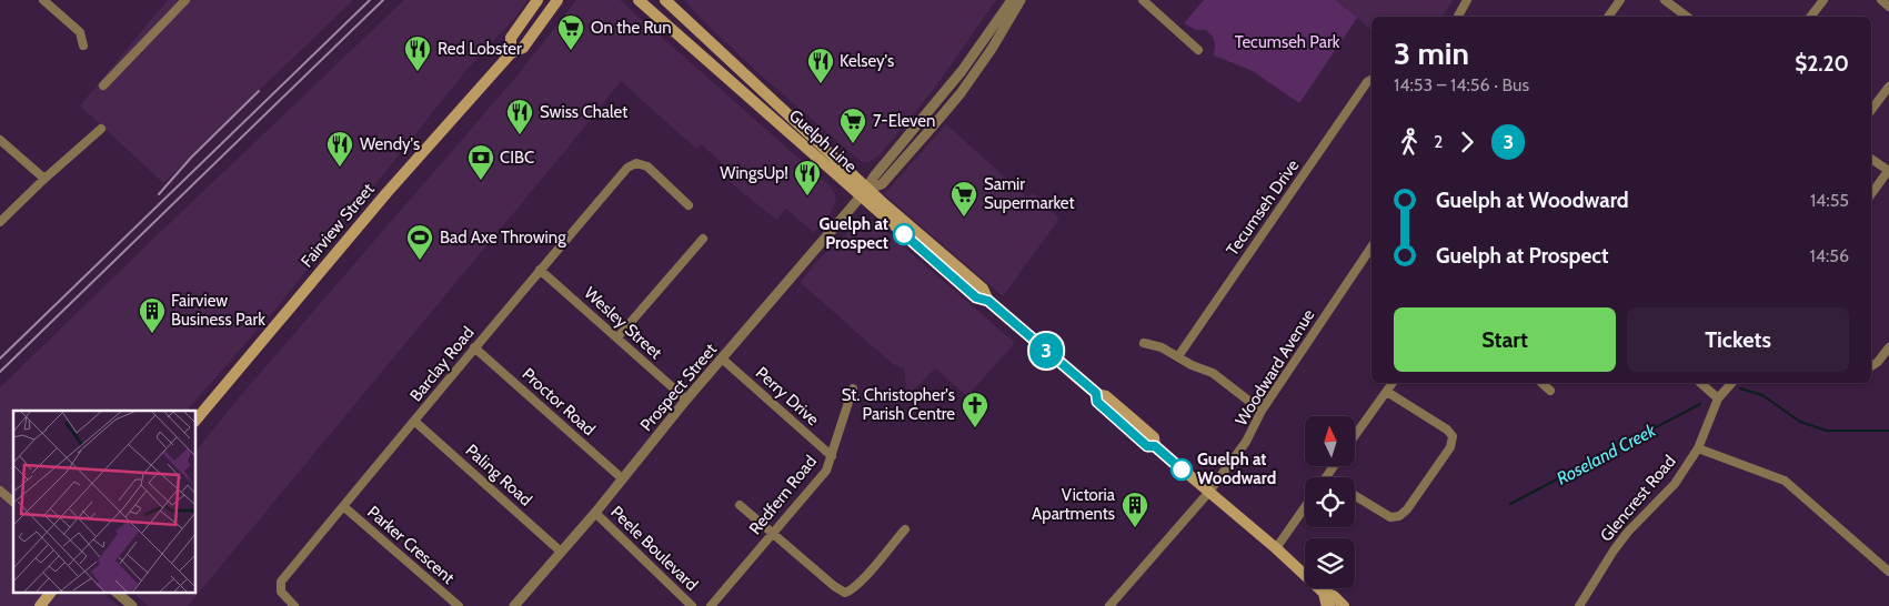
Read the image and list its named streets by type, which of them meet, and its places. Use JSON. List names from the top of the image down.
{
  "streets": {
    "main road": ["Guelph Line", "Fairview Street"],
    "street": [
      "Tecumseh Drive",
      "Wesley Street",
      "Barclay Road",
      "Woodward Avenue",
      "Prospect Street",
      "Perry Drive",
      "Proctor Road",
      "Paling Road",
      "Redfern Road",
      "Glencrest Road",
      "Parker Crescent",
      "Peele Boulevard"
    ]
  },
  "crossings": [
    ["Guelph Line", "Woodward Avenue"],
    ["Guelph Line", "Prospect Street"],
    ["Wesley Street", "Barclay Road"],
    ["Wesley Street", "Prospect Street"],
    ["Barclay Road", "Proctor Road"],
    ["Barclay Road", "Paling Road"],
    ["Barclay Road", "Parker Crescent"],
    ["Prospect Street", "Perry Drive"],
    ["Prospect Street", "Proctor Road"],
    ["Prospect Street", "Paling Road"],
    ["Prospect Street", "Peele Boulevard"],
    ["Perry Drive", "Redfern Road"]
  ],
  "water": ["Roseland Creek"],
  "parks": ["Tecumseh Park"],
  "places": {
    "supermarket": ["On the Run", "7-Eleven", "Samir Supermarket"],
    "restaurant": [
      "Red Lobster",
      "Kelsey's",
      "Swiss Chalet",
      "Wendy's",
      "WingsUp!"
    ],
    "bank": ["CIBC"],
    "other": ["Guelph at Prospect", "Guelph at Woodward"],
    "sports": ["Bad Axe Throwing"],
    "building": ["Fairview Business Park", "Victoria Apartments"],
    "church": ["St. Christopher's Parish Centre"]
  },
  "lines": ["bus line 3"],
  "north": "top",
  "page": {
    "on_map": "3",
    "heading": ["3 min", "14:53 – 14:56 · Bus", "$2.20"],
    "legs": ["2", "3"],
    "list": [
      {
        "name": "Guelph at Woodward",
        "value": "14:55"
      },
      {
        "name": "Guelph at Prospect",
        "value": "14:56"
      }
    ],
    "buttons": ["Start", "Tickets"]
  }
}
